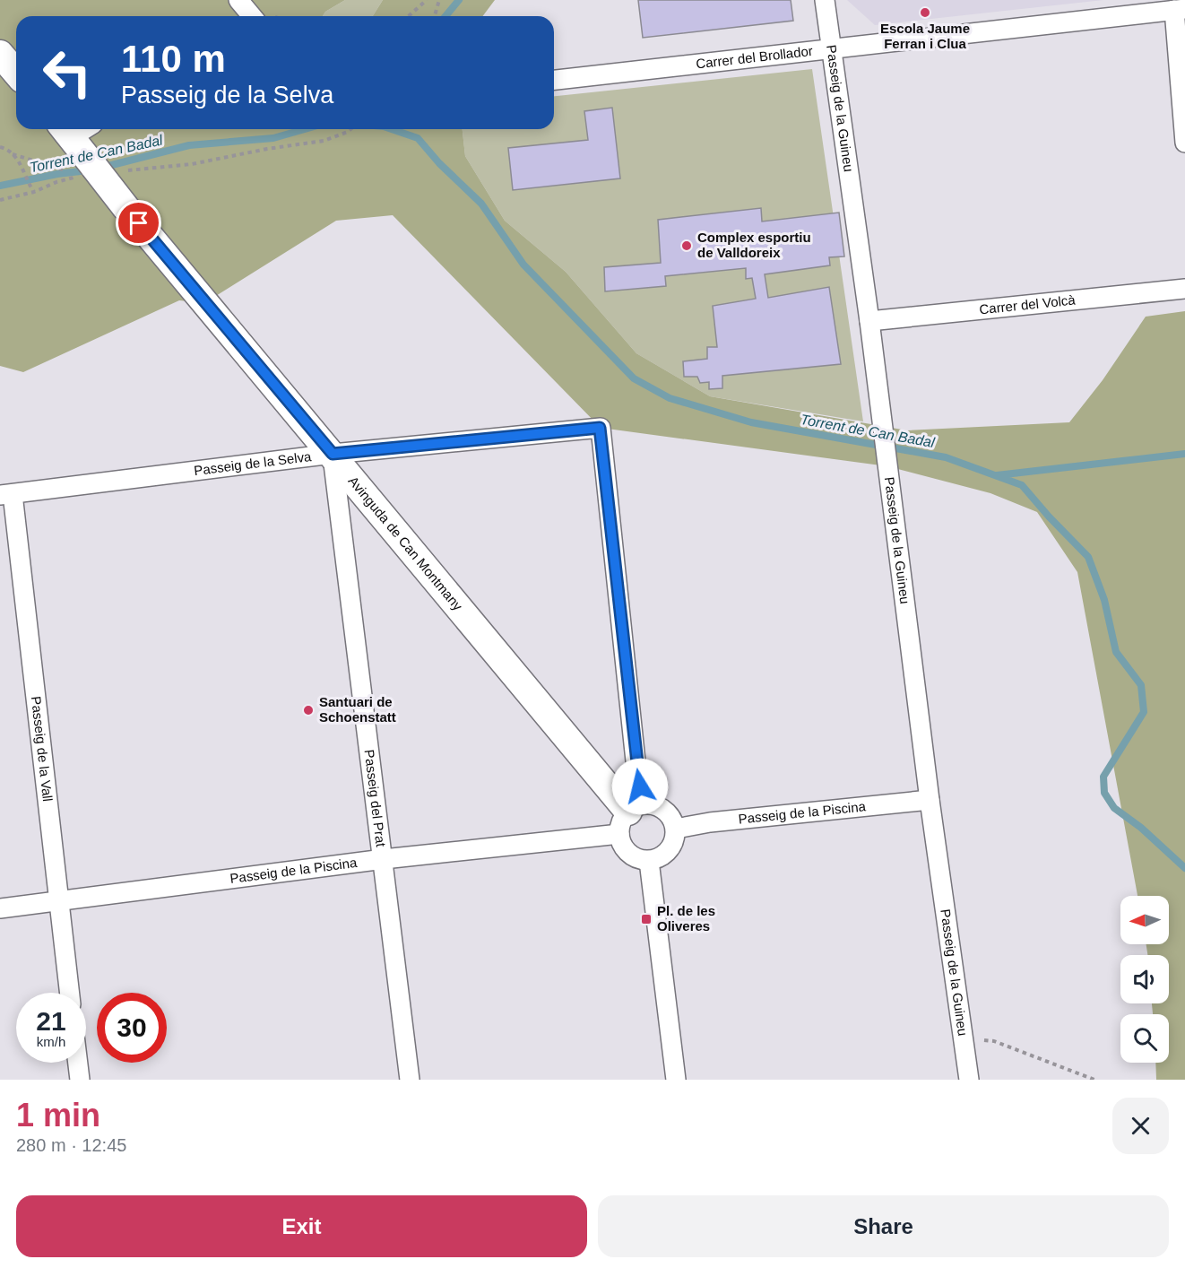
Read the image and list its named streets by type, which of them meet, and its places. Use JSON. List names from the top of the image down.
{
  "streets": {
    "street": [
      "Carrer del Brollador",
      "Passeig de la Guineu",
      "Carrer del Volcà",
      "Passeig de la Selva",
      "Avinguda de Can Montmany",
      "Passeig de la Vall",
      "Passeig del Prat",
      "Passeig de la Piscina"
    ]
  },
  "crossings": [
    ["Carrer del Brollador", "Passeig de la Guineu"],
    ["Passeig de la Guineu", "Carrer del Volcà"],
    ["Passeig de la Guineu", "Passeig de la Piscina"],
    ["Passeig de la Selva", "Avinguda de Can Montmany"],
    ["Passeig de la Selva", "Passeig de la Vall"],
    ["Passeig de la Selva", "Passeig del Prat"],
    ["Passeig de la Selva", "Passeig de la Piscina"],
    ["Avinguda de Can Montmany", "Passeig del Prat"],
    ["Avinguda de Can Montmany", "Passeig de la Piscina"],
    ["Passeig de la Vall", "Passeig de la Piscina"],
    ["Passeig del Prat", "Passeig de la Piscina"]
  ],
  "water": ["Torrent de Can Badal"],
  "places": {
    "other": ["Escola Jaume Ferran i Clua", "Complex esportiu de Valldoreix", "Santuari de Schoenstatt"],
    "transit": ["Pl. de les Oliveres"]
  },
  "north": "left",
  "page": {
    "turn": ["110 m", "Passeig de la Selva"],
    "speed": "21 km/h",
    "limit": "30",
    "heading": ["1 min", "280 m · 12:45"],
    "buttons": ["Exit", "Share"]
  }
}
